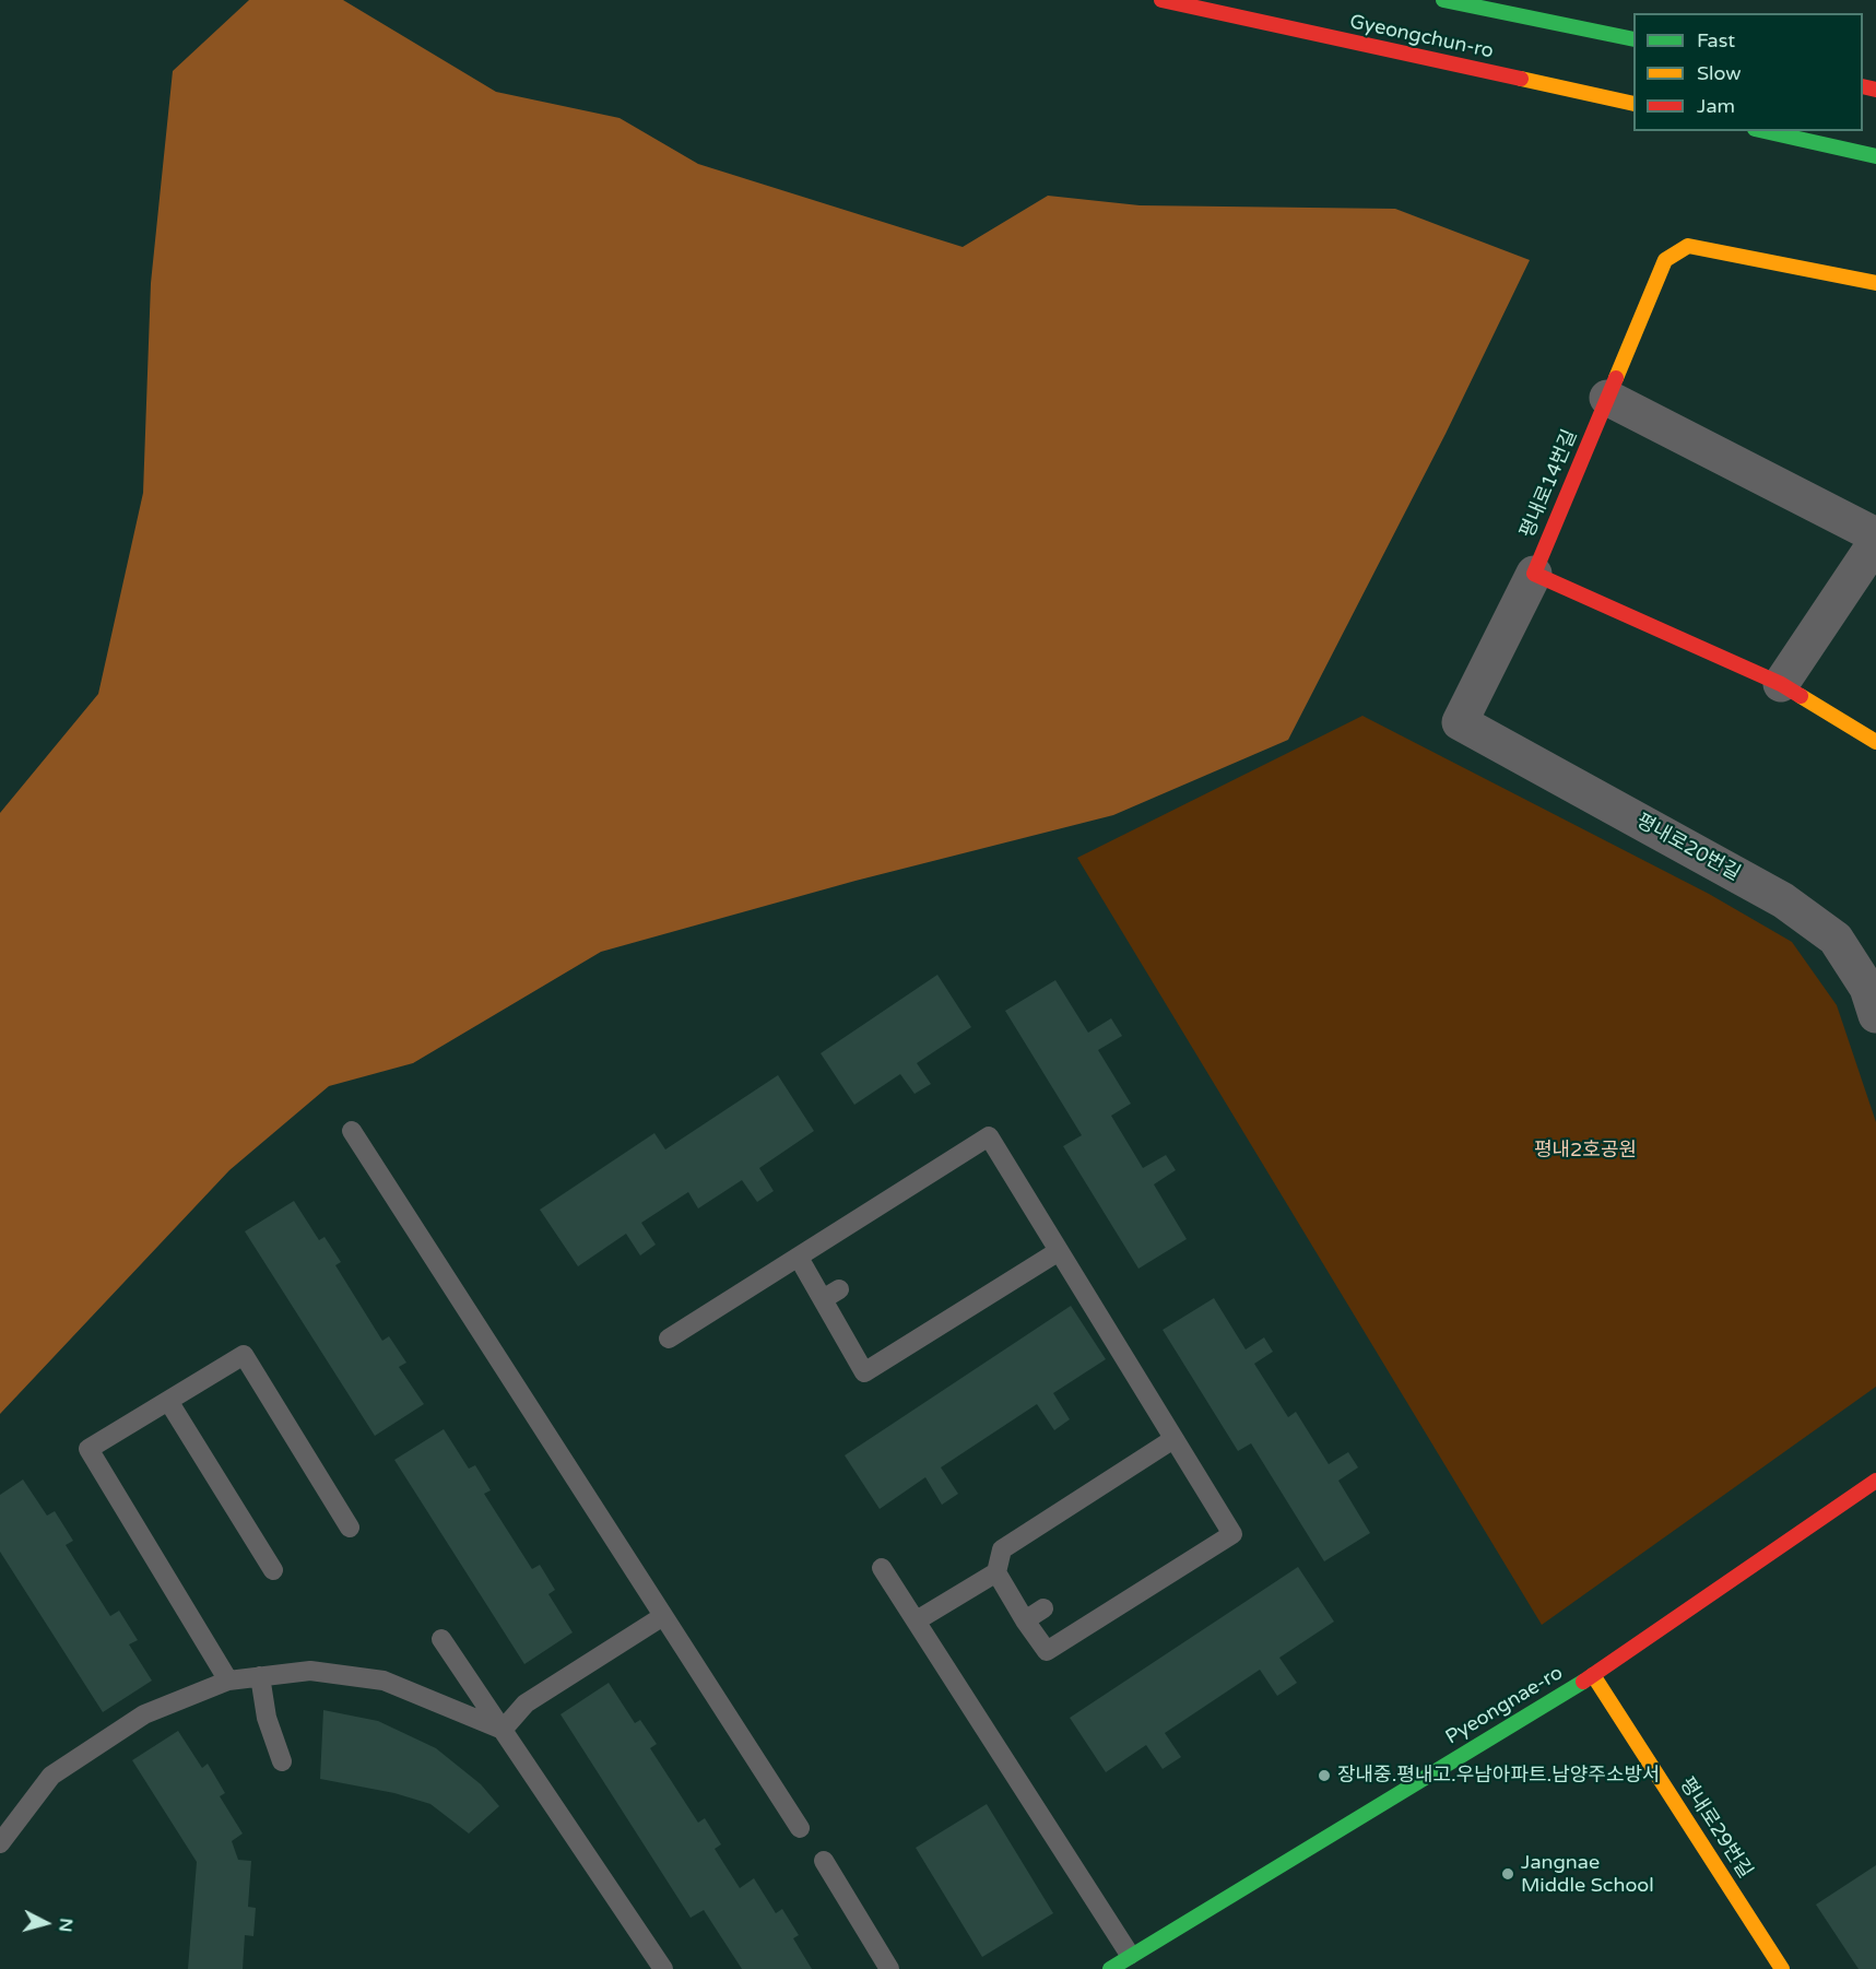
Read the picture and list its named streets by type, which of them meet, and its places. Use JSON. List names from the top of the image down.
{
  "streets": {
    "street": [
      "Gyeongchun-ro",
      "평내로14번길",
      "평내로20번길",
      "Pyeongnae-ro",
      "평내로29번길"
    ]
  },
  "crossings": [
    ["평내로14번길", "평내로20번길"],
    ["Pyeongnae-ro", "평내로29번길"]
  ],
  "parks": ["평내2호공원"],
  "places": ["장내중.평내고.우남아파트.남양주소방서", "Jangnae Middle School"],
  "legend": ["Fast", "Slow", "Jam"],
  "north": "right"
}
